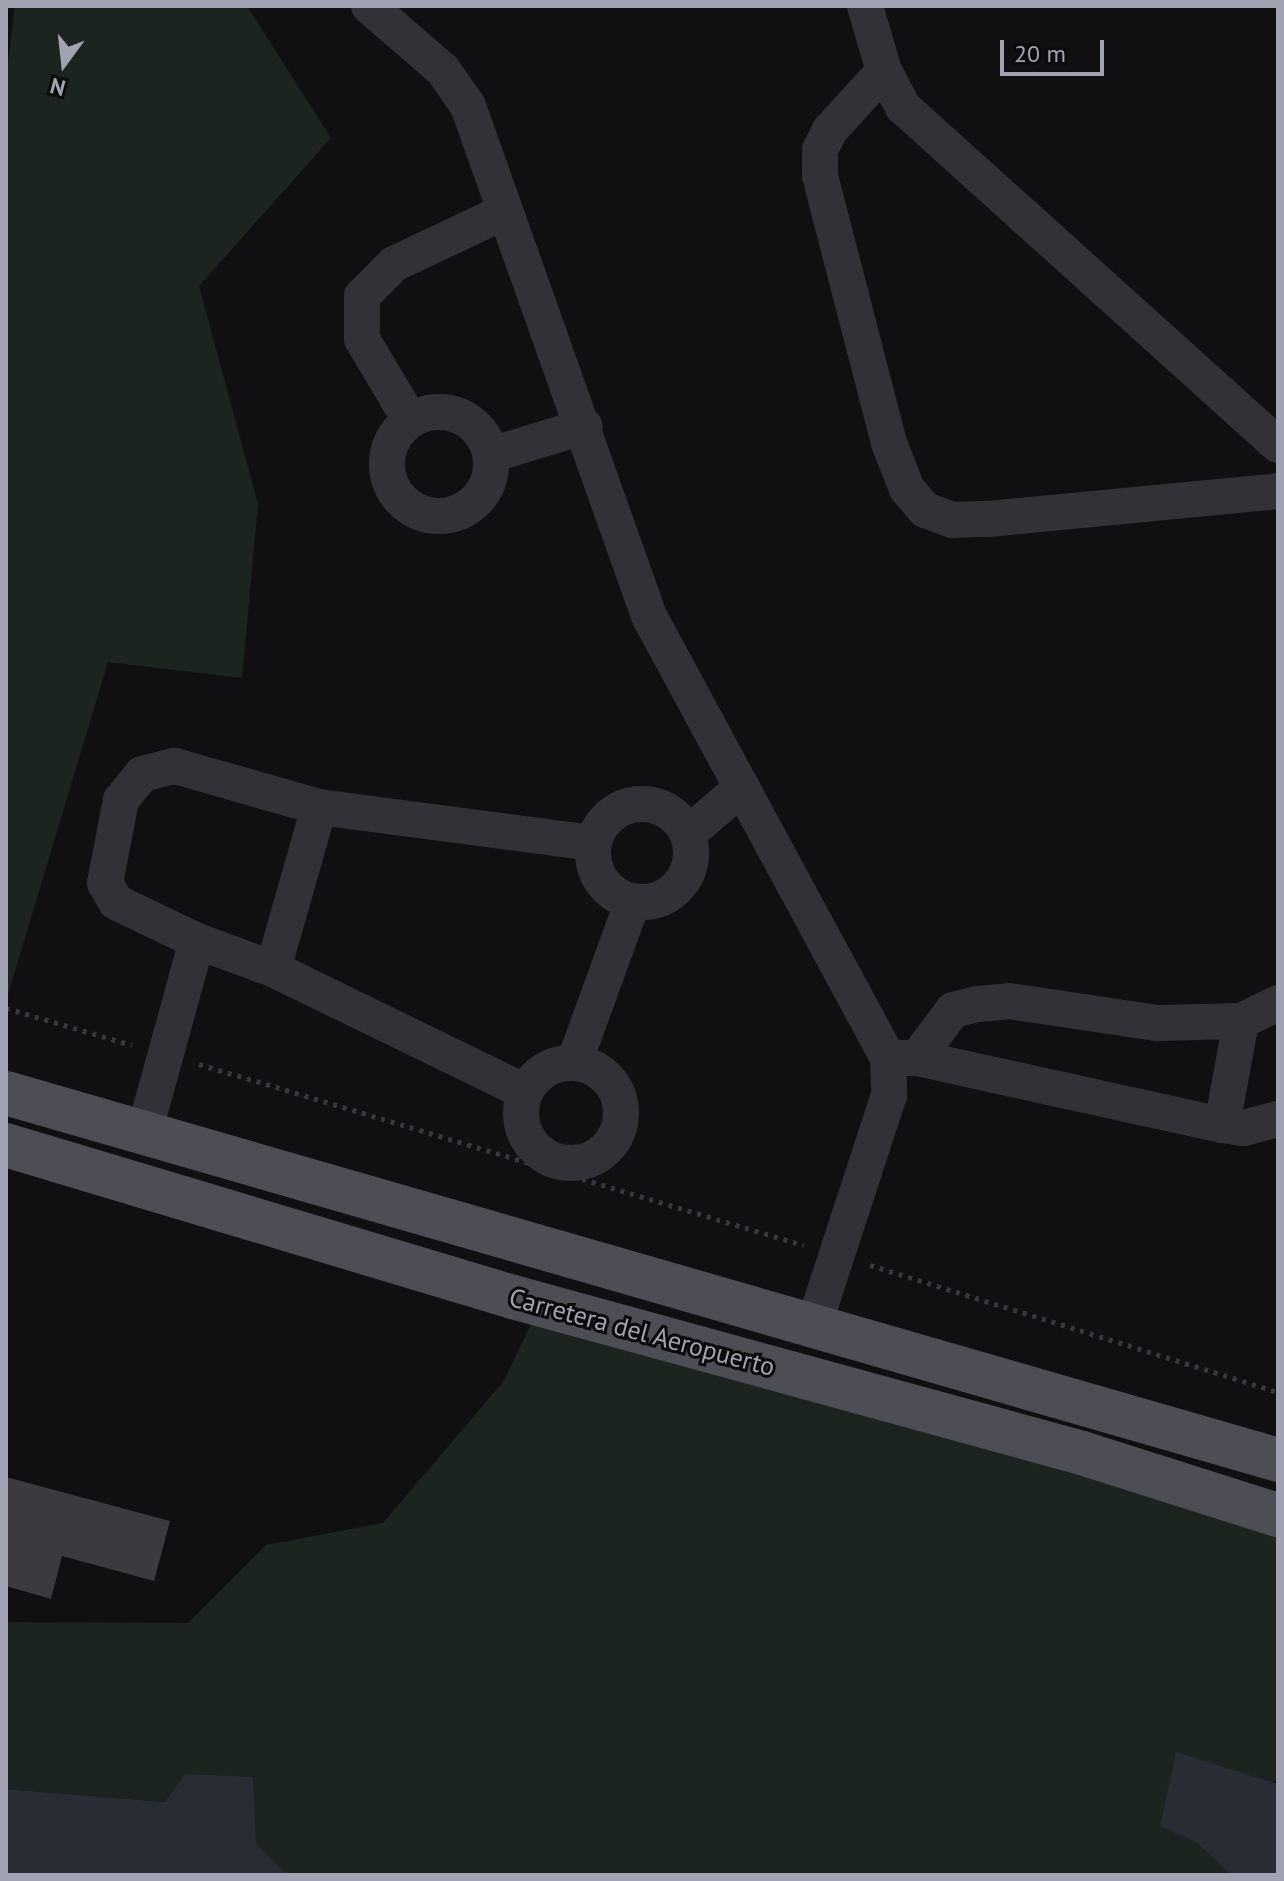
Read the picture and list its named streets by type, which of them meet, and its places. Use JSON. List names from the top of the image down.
{
  "streets": {
    "main road": ["Carretera del Aeropuerto"]
  },
  "scale_bar": "20 m",
  "north": "bottom"
}
